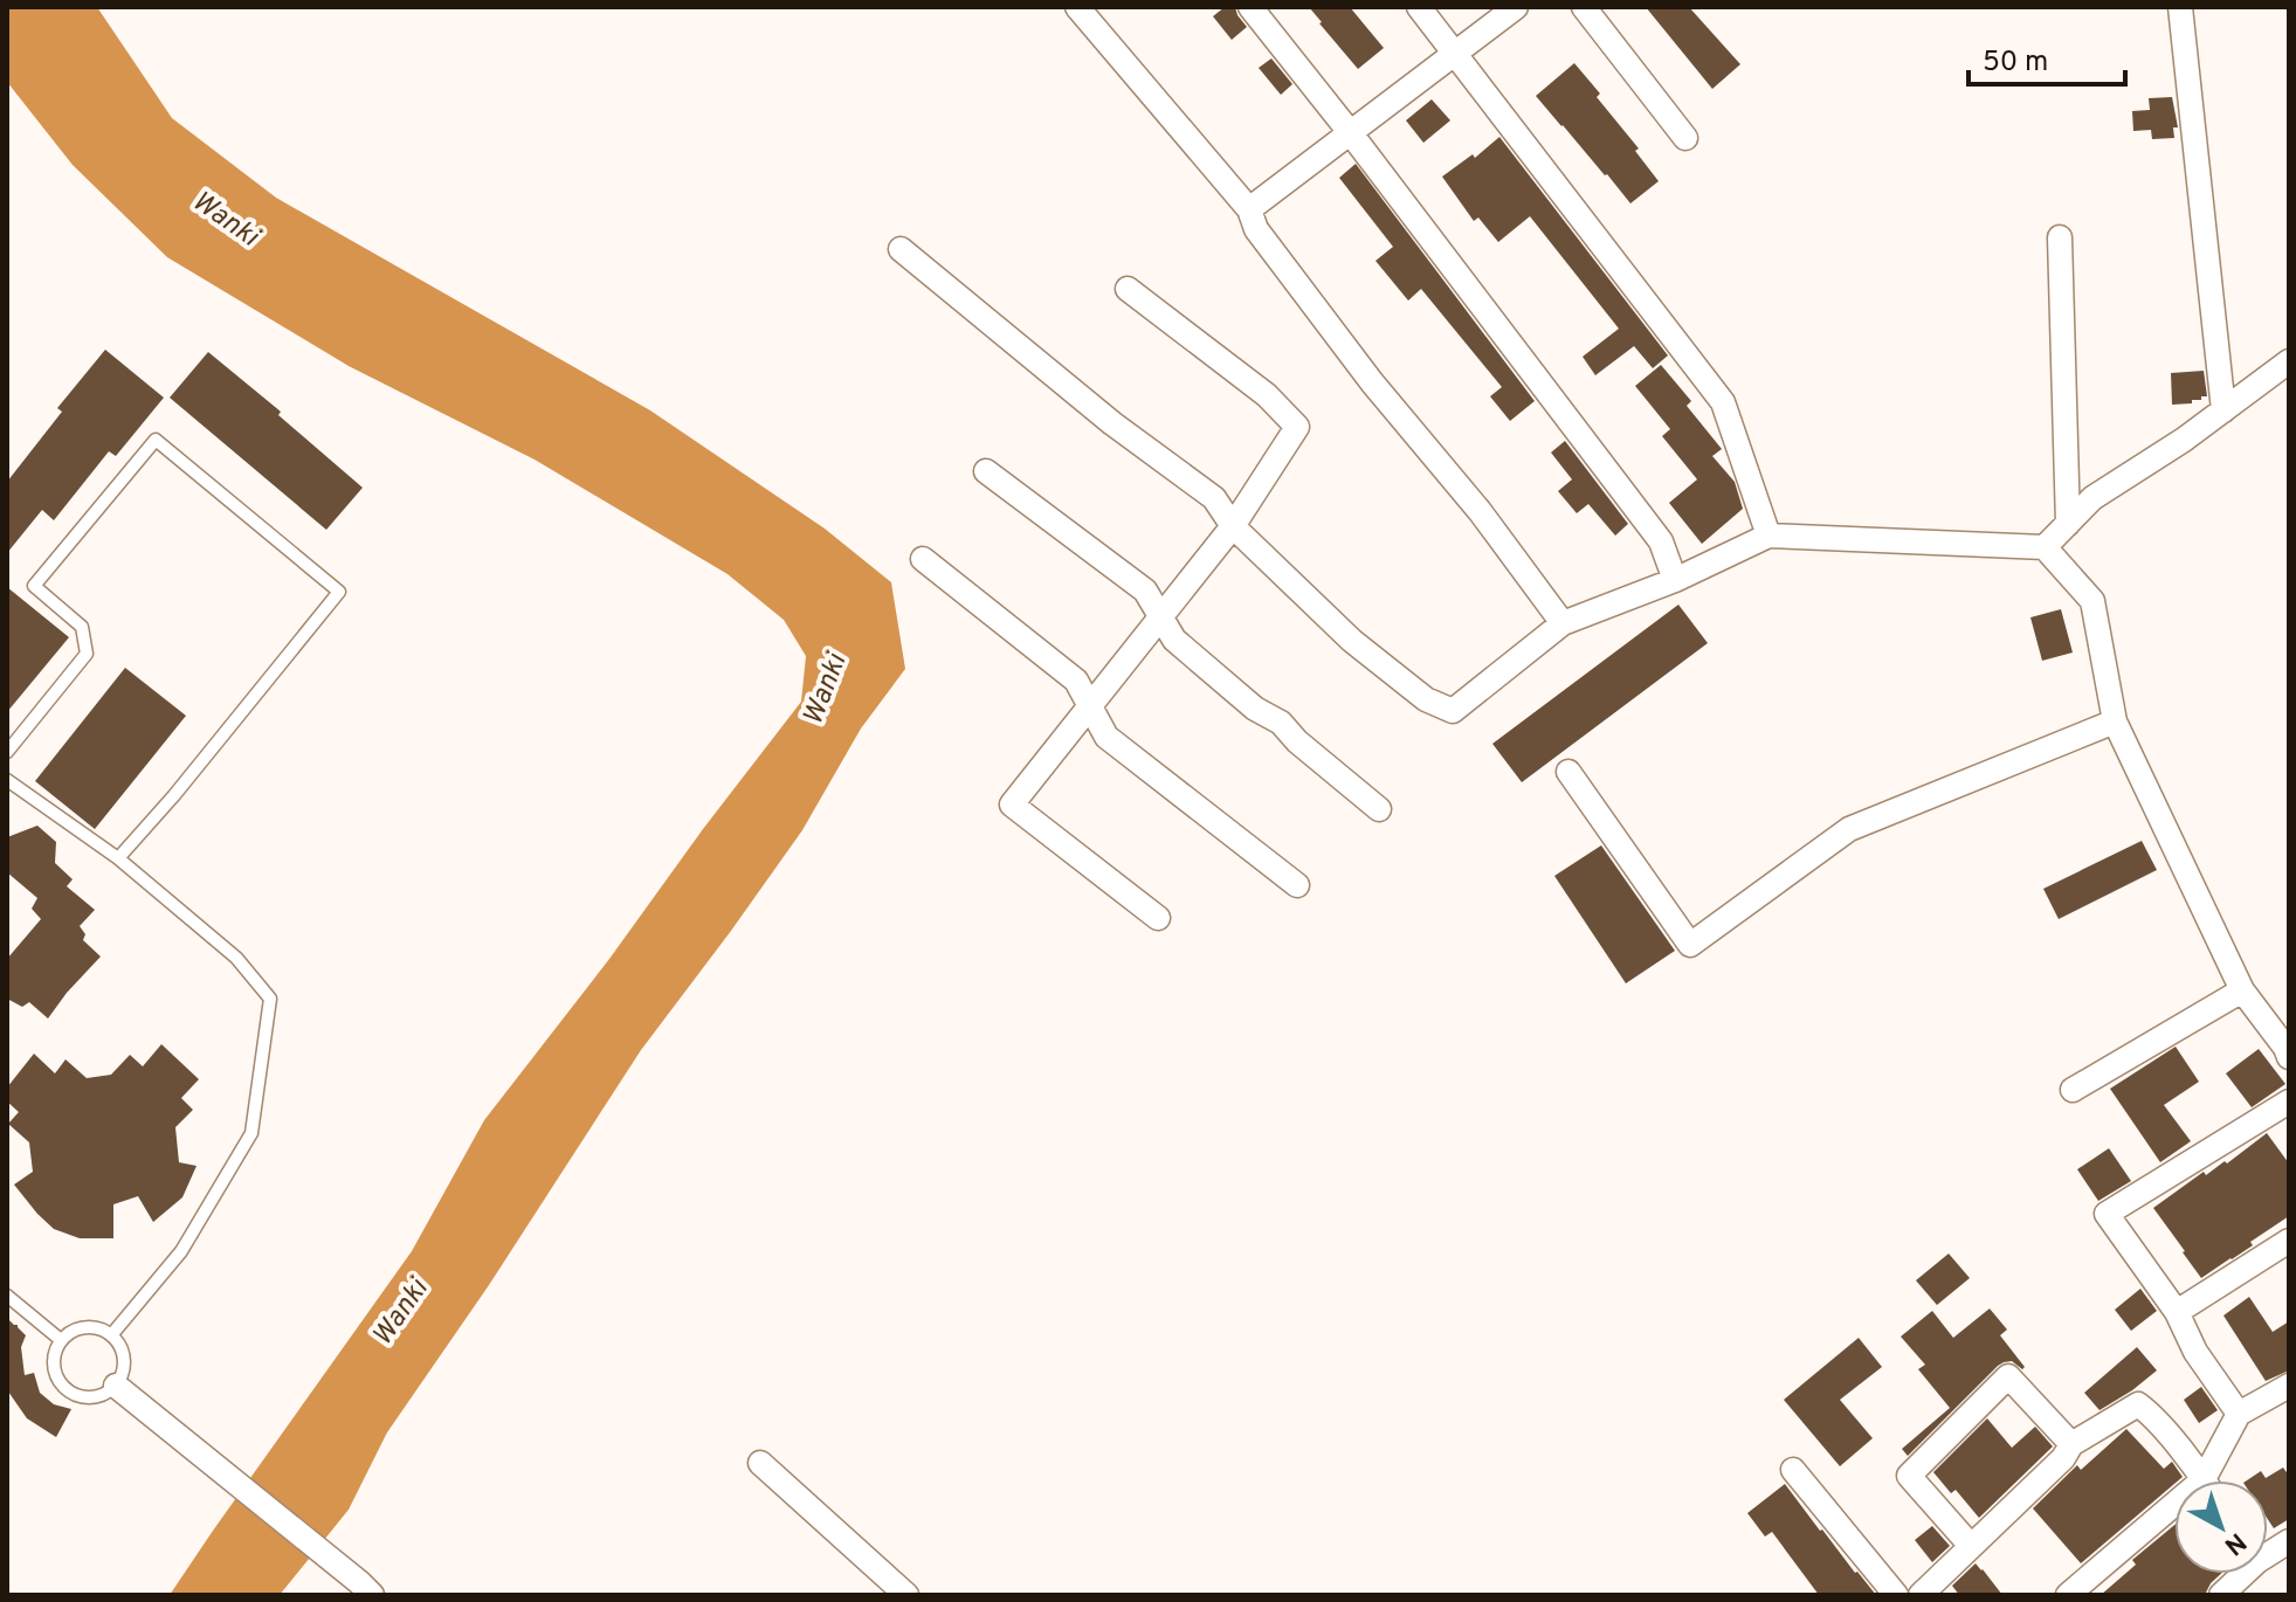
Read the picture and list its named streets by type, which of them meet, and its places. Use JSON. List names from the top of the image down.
{
  "water": ["Wanki"],
  "scale_bar": "50 m",
  "north": "bottom right"
}
